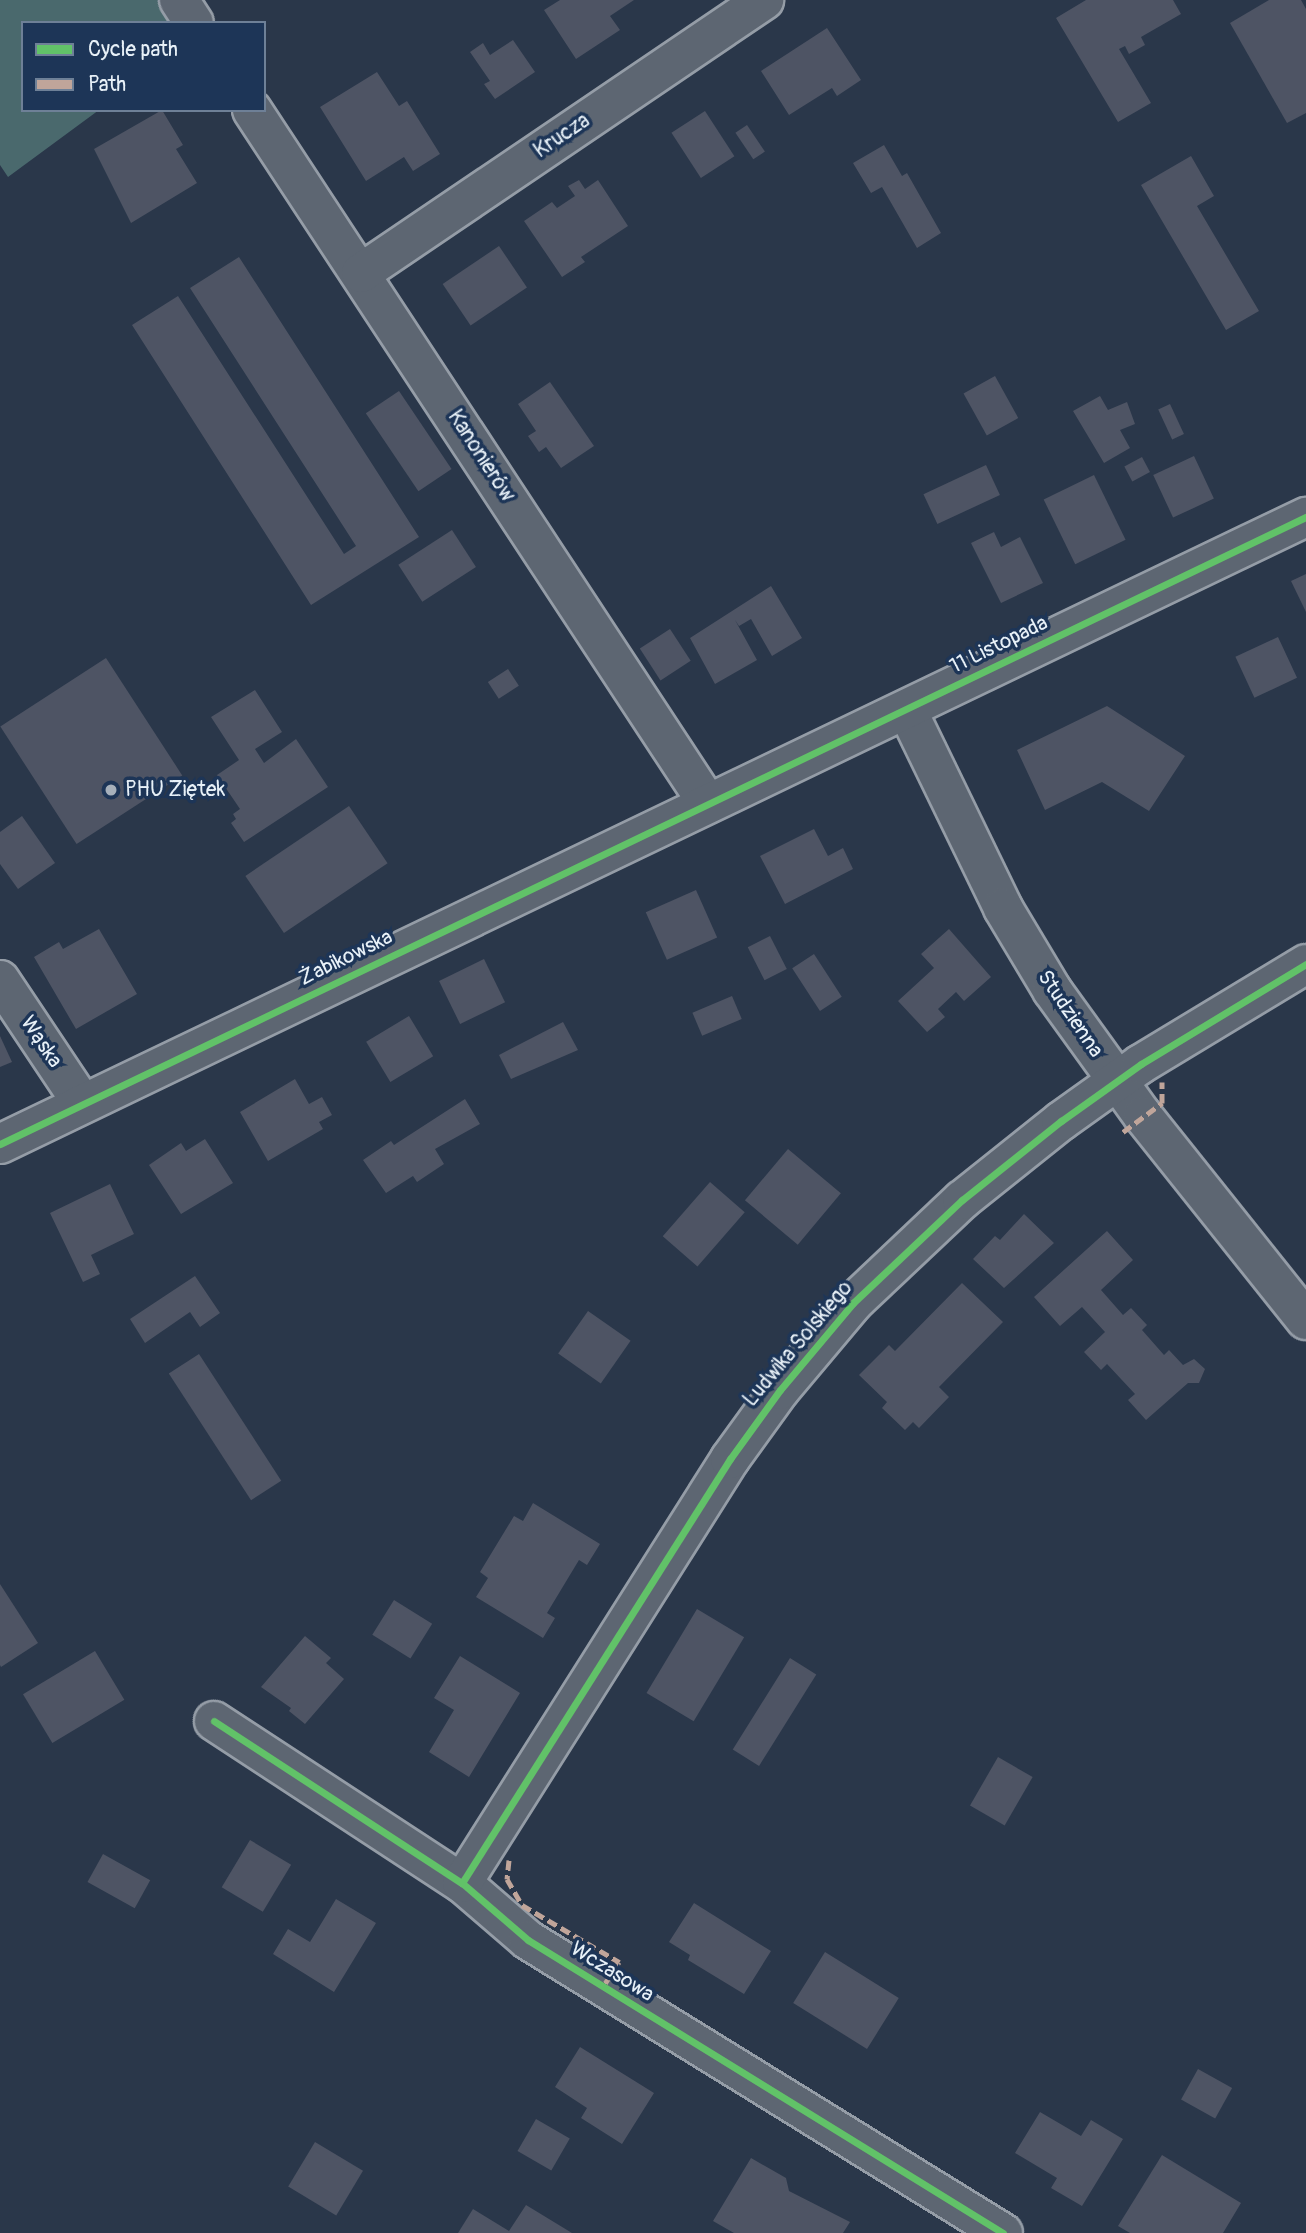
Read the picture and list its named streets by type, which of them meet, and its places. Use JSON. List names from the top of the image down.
{
  "streets": {
    "street": [
      "Krucza",
      "Kanonierów",
      "11 Listopada",
      "Żabikowska",
      "Studzienna",
      "Wąska",
      "Ludwika Solskiego",
      "Wczasowa"
    ]
  },
  "crossings": [
    ["Krucza", "Kanonierów"],
    ["Kanonierów", "11 Listopada"],
    ["Kanonierów", "Żabikowska"],
    ["11 Listopada", "Żabikowska"],
    ["11 Listopada", "Studzienna"],
    ["Żabikowska", "Wąska"],
    ["Studzienna", "Ludwika Solskiego"],
    ["Ludwika Solskiego", "Wczasowa"]
  ],
  "places": ["PHU Ziętek"],
  "legend": ["Cycle path", "Path"]
}
